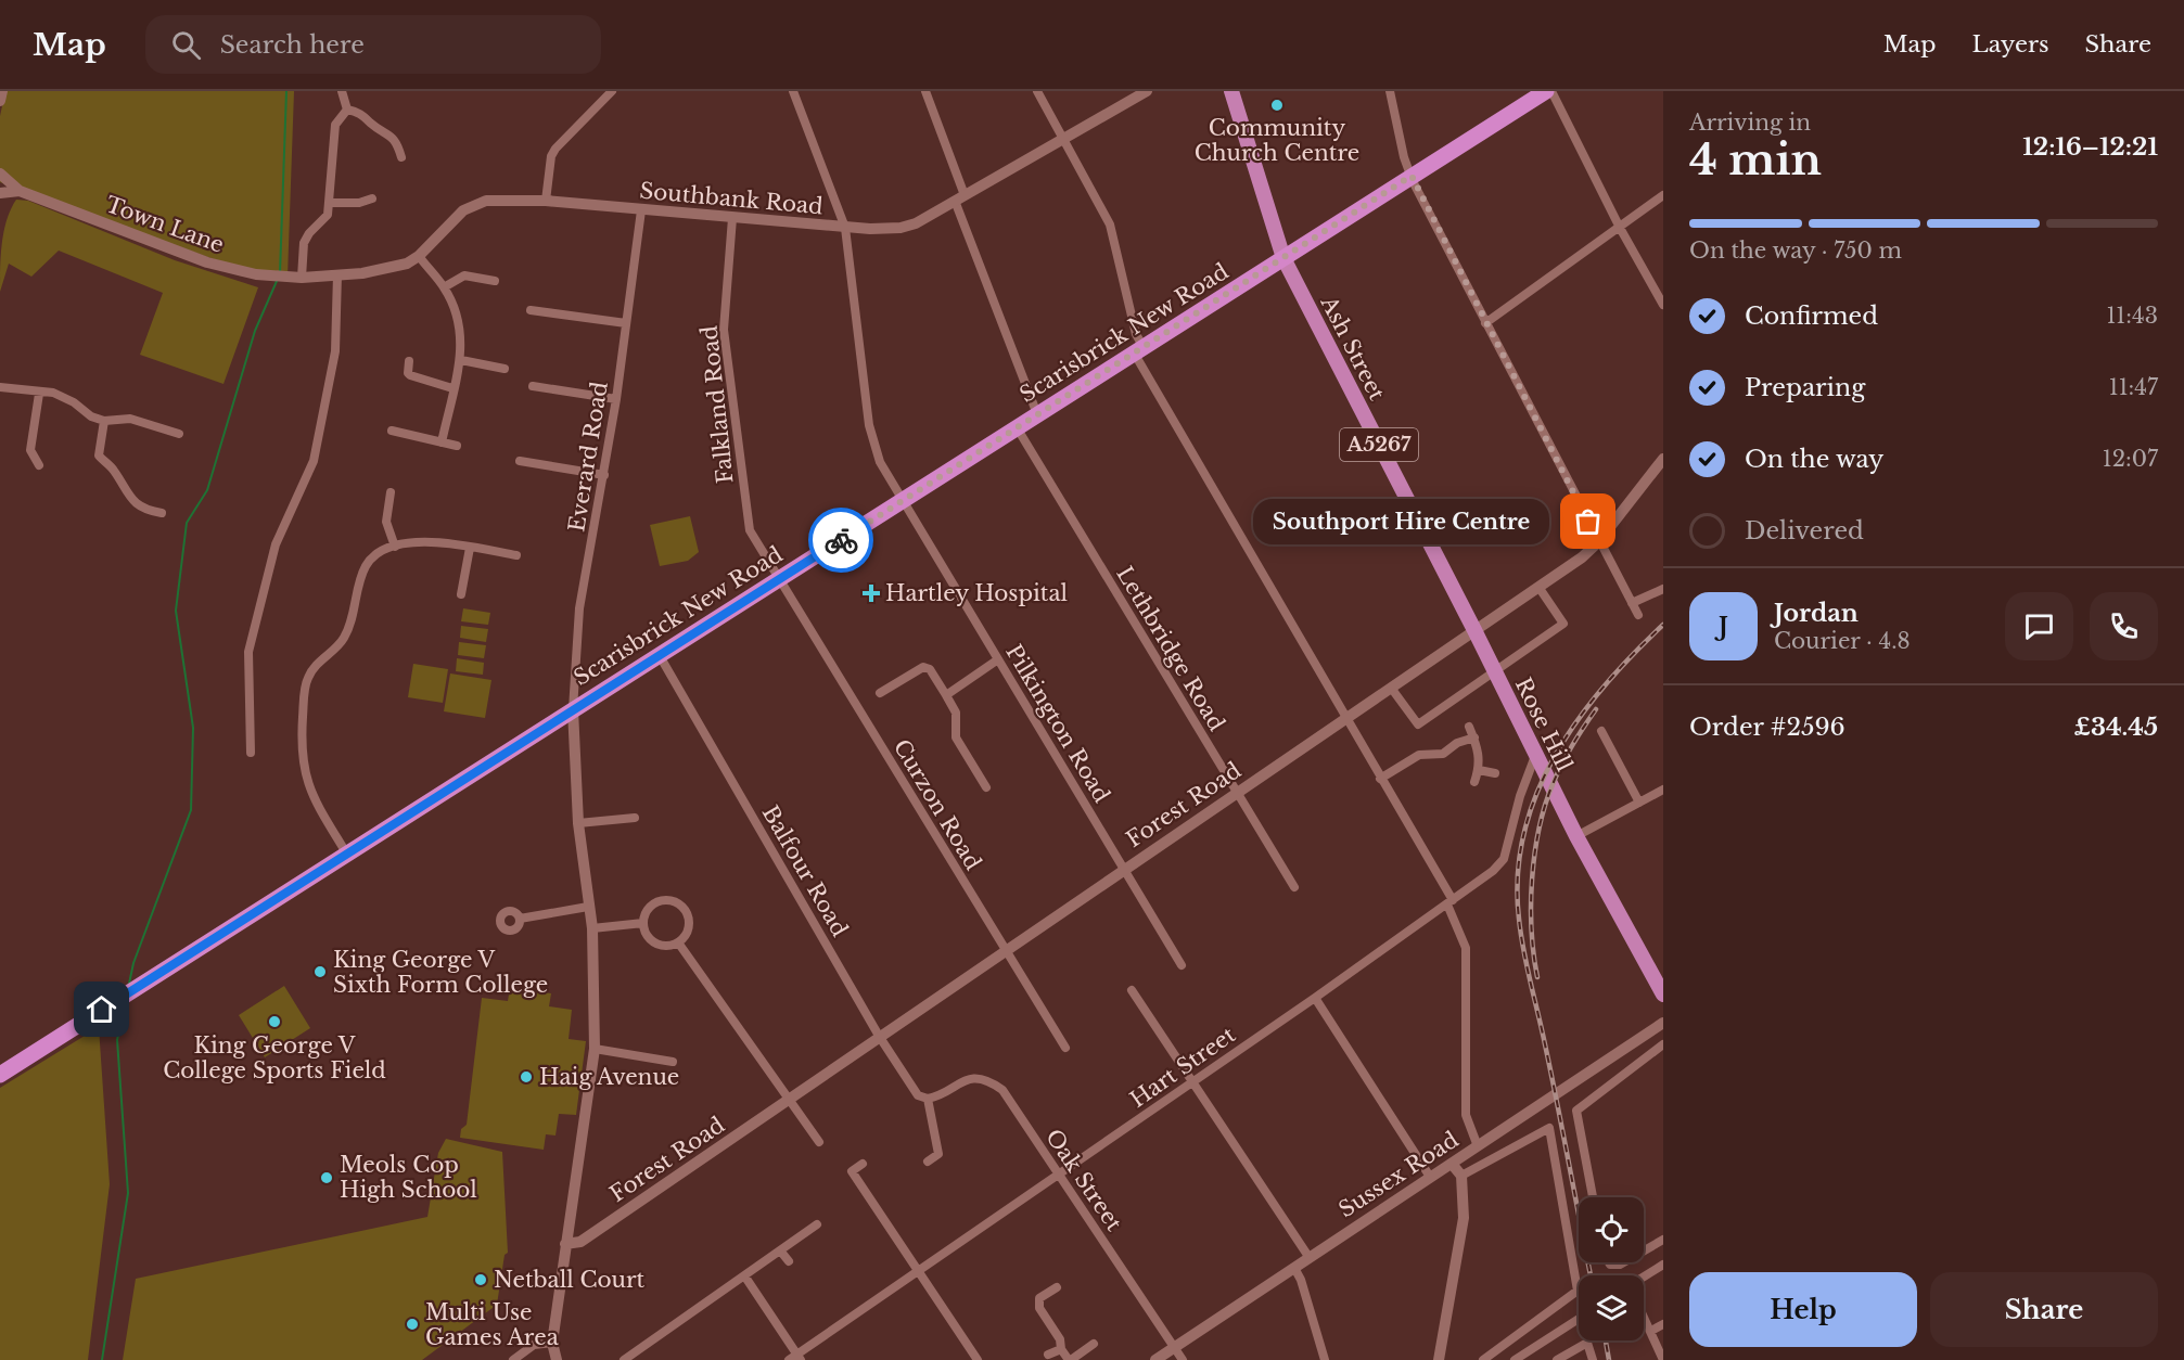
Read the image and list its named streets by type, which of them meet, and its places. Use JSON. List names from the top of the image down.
{
  "streets": {
    "highway": ["Scarisbrick New Road"],
    "main road": ["Ash Street", "A5267", "Rose Hill"],
    "street": [
      "Southbank Road",
      "Town Lane",
      "Falkland Road",
      "Everard Road",
      "Lethbridge Road",
      "Pilkington Road",
      "Curzon Road",
      "Forest Road",
      "Balfour Road",
      "Hart Street",
      "Sussex Road",
      "Oak Street"
    ]
  },
  "crossings": [
    ["Southbank Road", "Town Lane"],
    ["Southbank Road", "Falkland Road"],
    ["Southbank Road", "Everard Road"],
    ["Southbank Road", "Pilkington Road"],
    ["Scarisbrick New Road", "Ash Street"],
    ["Scarisbrick New Road", "Falkland Road"],
    ["Scarisbrick New Road", "A5267"],
    ["Scarisbrick New Road", "Everard Road"],
    ["Scarisbrick New Road", "Lethbridge Road"],
    ["Scarisbrick New Road", "Pilkington Road"],
    ["Scarisbrick New Road", "Curzon Road"],
    ["Scarisbrick New Road", "Balfour Road"],
    ["Ash Street", "A5267"],
    ["Ash Street", "Rose Hill"],
    ["Ash Street", "Forest Road"],
    ["Falkland Road", "Curzon Road"],
    ["A5267", "Rose Hill"],
    ["Lethbridge Road", "Forest Road"],
    ["Pilkington Road", "Forest Road"],
    ["Rose Hill", "Forest Road"],
    ["Rose Hill", "Hart Street"],
    ["Curzon Road", "Forest Road"],
    ["Forest Road", "Balfour Road"],
    ["Balfour Road", "Oak Street"],
    ["Hart Street", "Oak Street"],
    ["Sussex Road", "Oak Street"]
  ],
  "places": {
    "other": [
      "Community Church Centre",
      "Southport Hire Centre",
      "King George V Sixth Form College",
      "King George V College Sports Field",
      "Haig Avenue",
      "Meols Cop High School",
      "Netball Court",
      "Multi Use Games Area"
    ],
    "health": ["Hartley Hospital"]
  },
  "page": {
    "header": "Map",
    "search": "Search here",
    "nav": ["Map", "Layers", "Share"],
    "heading": ["4 min", "Arriving in", "12:16–12:21"],
    "panel": [
      "Jordan",
      "Courier · 4.8",
      "Order #2596",
      "£34.45"
    ],
    "bar": "On the way · 750 m",
    "list": [
      ["Confirmed", "11:43"],
      ["Preparing", "11:47"],
      ["On the way", "12:07"],
      "Delivered"
    ],
    "bubble": "Southport Hire Centre",
    "round": "J",
    "buttons": ["Help", "Share"]
  }
}
